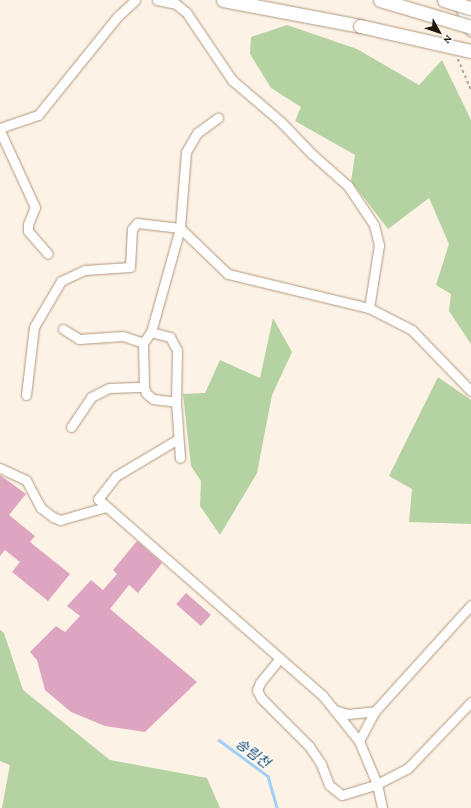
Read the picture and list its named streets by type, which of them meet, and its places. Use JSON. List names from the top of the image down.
{
  "water": ["송림천"],
  "north": "bottom right"
}
